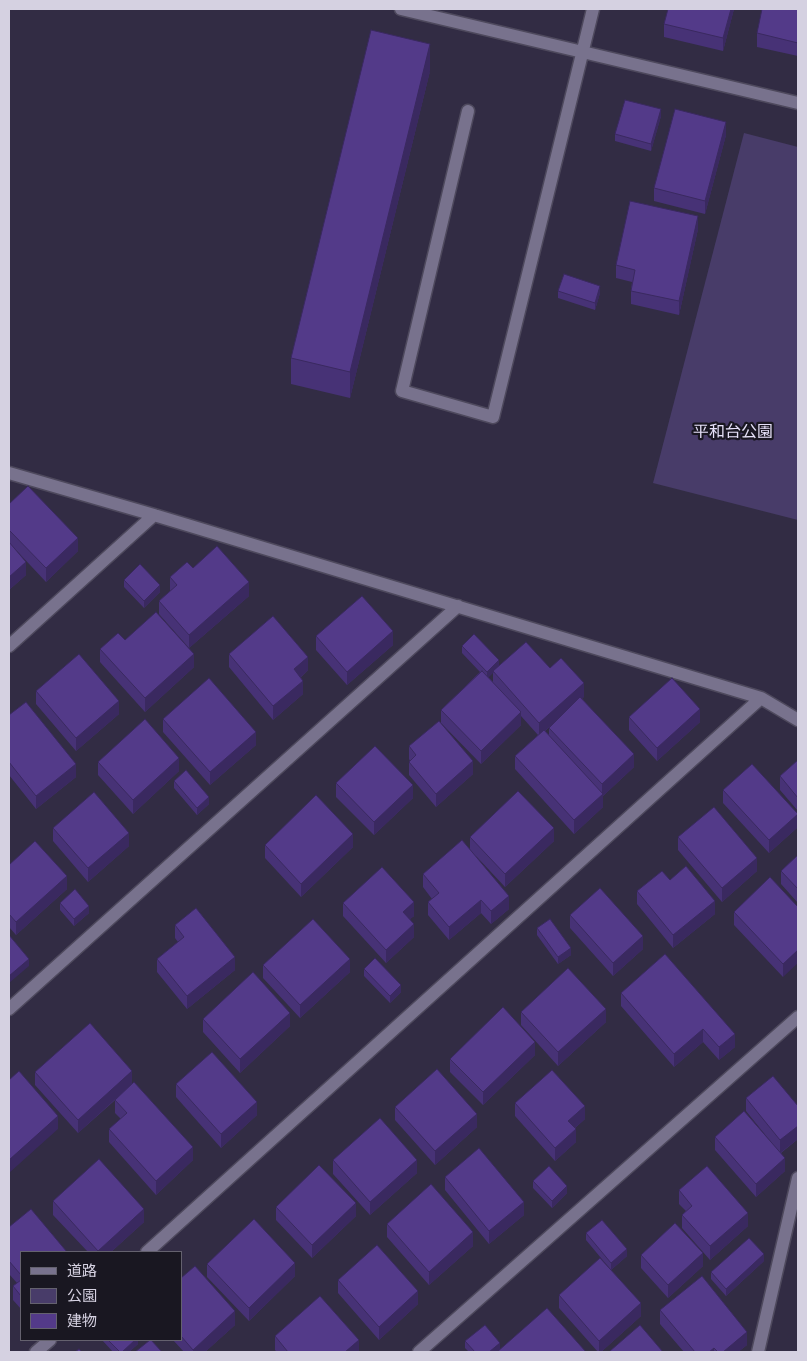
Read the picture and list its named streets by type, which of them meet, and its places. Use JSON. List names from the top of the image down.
{
  "parks": ["平和台公園"],
  "legend": ["道路", "公園", "建物"]
}
